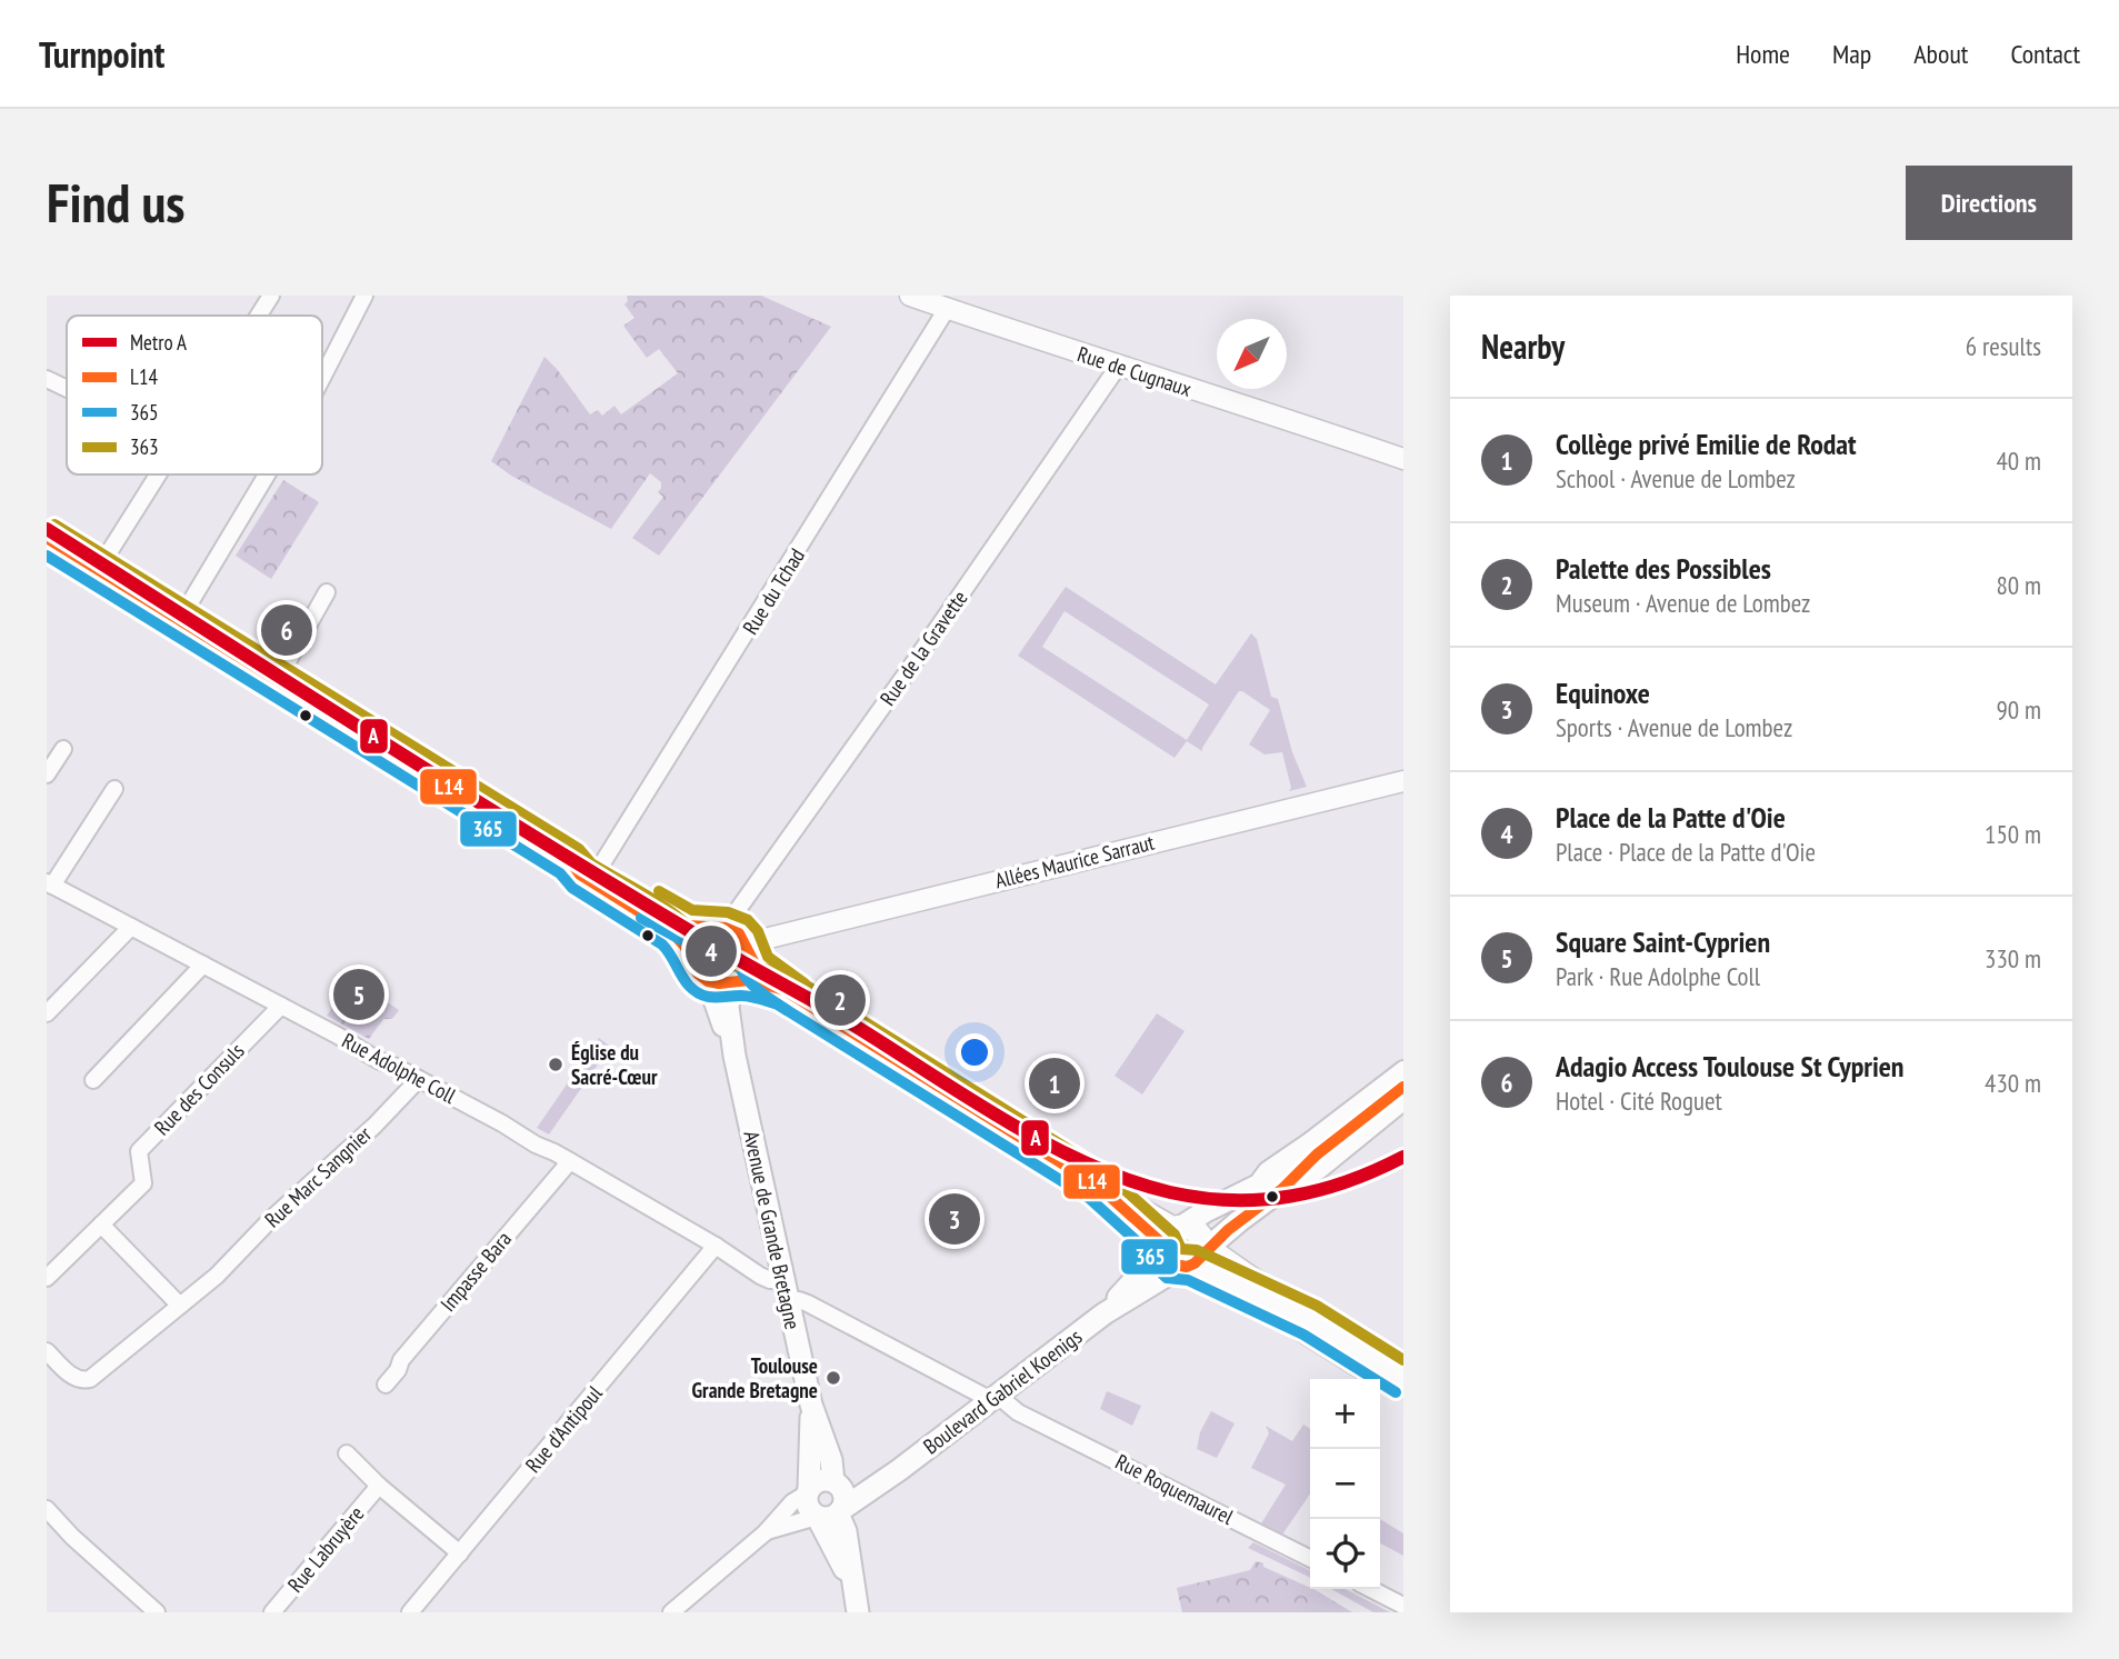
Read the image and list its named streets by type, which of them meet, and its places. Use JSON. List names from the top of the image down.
{
  "streets": {
    "main road": ["Avenue de Grande Bretagne", "Boulevard Gabriel Koenigs"],
    "street": [
      "Rue de Cugnaux",
      "Rue du Tchad",
      "Rue de la Gravette",
      "Allées Maurice Sarraut",
      "Rue Adolphe Coll",
      "Rue des Consuls",
      "Rue Marc Sangnier",
      "Impasse Bara",
      "Rue d'Antipoul",
      "Rue Roquemaurel",
      "Rue Labruyère"
    ]
  },
  "crossings": [
    ["Rue de Cugnaux", "Rue du Tchad"],
    ["Rue de Cugnaux", "Rue de la Gravette"],
    ["Rue de la Gravette", "Allées Maurice Sarraut"],
    ["Rue de la Gravette", "Avenue de Grande Bretagne"],
    ["Allées Maurice Sarraut", "Avenue de Grande Bretagne"],
    ["Rue Adolphe Coll", "Rue des Consuls"],
    ["Rue Adolphe Coll", "Rue Marc Sangnier"],
    ["Rue Adolphe Coll", "Avenue de Grande Bretagne"],
    ["Rue Adolphe Coll", "Impasse Bara"],
    ["Rue Adolphe Coll", "Rue d'Antipoul"],
    ["Avenue de Grande Bretagne", "Boulevard Gabriel Koenigs"],
    ["Avenue de Grande Bretagne", "Rue Roquemaurel"],
    ["Boulevard Gabriel Koenigs", "Rue Roquemaurel"],
    ["Rue d'Antipoul", "Rue Labruyère"]
  ],
  "places": ["Église du Sacré-Cœur", "Toulouse Grande Bretagne"],
  "lines": [
    "transit line 363",
    "metro line A",
    "transit line L14",
    "transit line 365"
  ],
  "legend": [
    "Metro A",
    "L14",
    "365",
    "363"
  ],
  "north": "bottom left",
  "page": {
    "header": "Turnpoint",
    "nav": [
      "Home",
      "Map",
      "About",
      "Contact"
    ],
    "buttons": "Directions",
    "title": "Find us",
    "heading": ["Nearby", "6 results"],
    "list": [
      {
        "mark": "1",
        "name": "Collège privé Emilie de Rodat",
        "note": "School · Avenue de Lombez",
        "value": "40 m"
      },
      {
        "mark": "2",
        "name": "Palette des Possibles",
        "note": "Museum · Avenue de Lombez",
        "value": "80 m"
      },
      {
        "mark": "3",
        "name": "Equinoxe",
        "note": "Sports · Avenue de Lombez",
        "value": "90 m"
      },
      {
        "mark": "4",
        "name": "Place de la Patte d'Oie",
        "note": "Place · Place de la Patte d'Oie",
        "value": "150 m"
      },
      {
        "mark": "5",
        "name": "Square Saint-Cyprien",
        "note": "Park · Rue Adolphe Coll",
        "value": "330 m"
      },
      {
        "mark": "6",
        "name": "Adagio Access Toulouse St Cyprien",
        "note": "Hotel · Cité Roguet",
        "value": "430 m"
      }
    ],
    "pins": [
      "6",
      "4",
      "5",
      "2",
      "1",
      "3"
    ],
    "map_buttons": ["+", "−"]
  }
}
